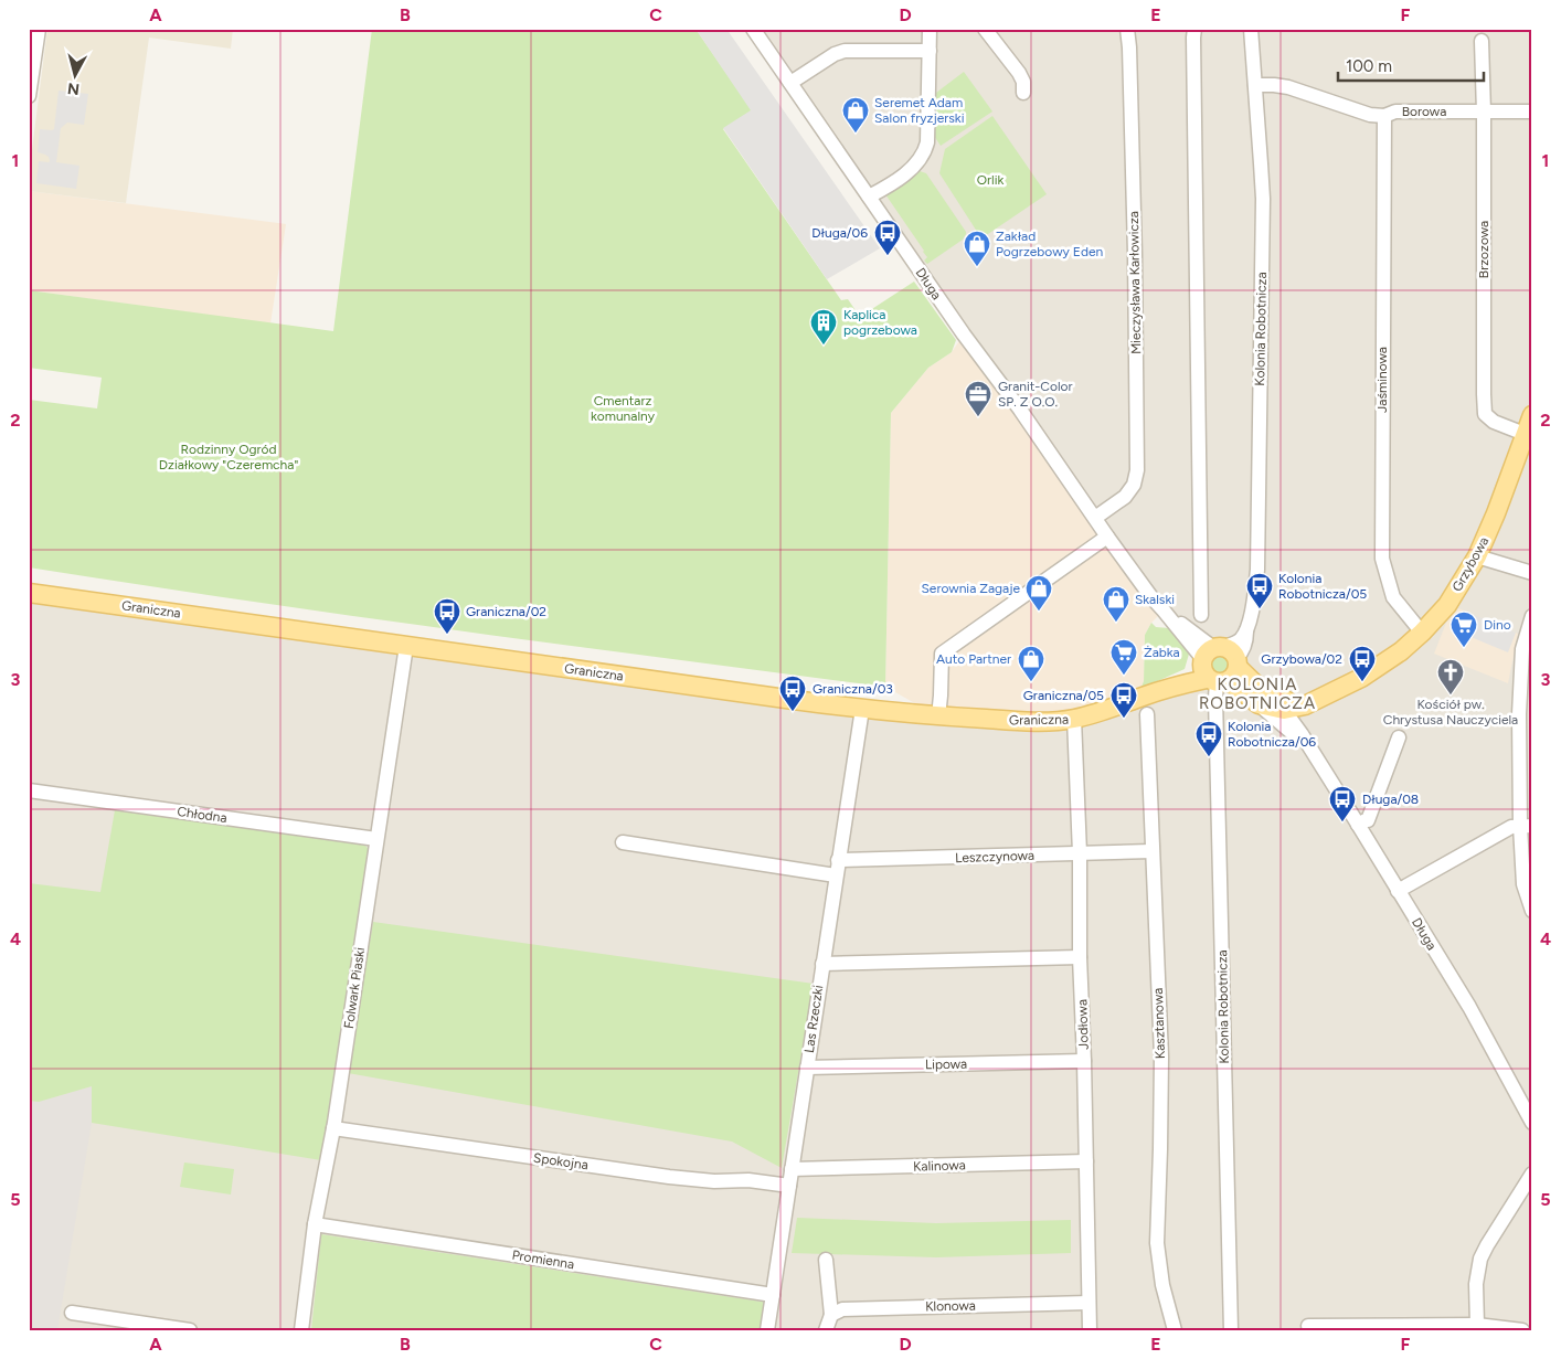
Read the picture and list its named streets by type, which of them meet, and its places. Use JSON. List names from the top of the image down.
{
  "streets": {
    "main road": ["Długa", "Grzybowa", "Graniczna"],
    "street": [
      "Borowa",
      "Brzozowa",
      "Mieczysława Karłowicza",
      "Kolonia Robotnicza",
      "Jaśminowa",
      "Chłodna",
      "Leszczynowa",
      "Folwark Piaski",
      "Las Rzeczki",
      "Kasztanowa",
      "Jodłowa",
      "Lipowa",
      "Spokojna",
      "Kalinowa",
      "Promienna",
      "Klonowa"
    ]
  },
  "crossings": [
    ["Borowa", "Brzozowa"],
    ["Borowa", "Kolonia Robotnicza"],
    ["Borowa", "Jaśminowa"],
    ["Brzozowa", "Grzybowa"],
    ["Mieczysława Karłowicza", "Długa"],
    ["Długa", "Kolonia Robotnicza"],
    ["Długa", "Grzybowa"],
    ["Długa", "Graniczna"],
    ["Kolonia Robotnicza", "Graniczna"],
    ["Jaśminowa", "Grzybowa"],
    ["Graniczna", "Folwark Piaski"],
    ["Graniczna", "Las Rzeczki"],
    ["Graniczna", "Jodłowa"],
    ["Chłodna", "Folwark Piaski"],
    ["Leszczynowa", "Las Rzeczki"],
    ["Leszczynowa", "Kasztanowa"],
    ["Leszczynowa", "Jodłowa"],
    ["Folwark Piaski", "Spokojna"],
    ["Folwark Piaski", "Promienna"],
    ["Las Rzeczki", "Lipowa"],
    ["Las Rzeczki", "Spokojna"],
    ["Las Rzeczki", "Kalinowa"],
    ["Las Rzeczki", "Promienna"],
    ["Jodłowa", "Lipowa"],
    ["Jodłowa", "Kalinowa"],
    ["Jodłowa", "Klonowa"]
  ],
  "districts": ["KOLONIA ROBOTNICZA"],
  "parks": ["Orlik", "Cmentarz komunalny", "Rodzinny Ogród Działkowy \"Czeremcha\""],
  "places": {
    "shop": [
      "Seremet Adam Salon fryzjerski",
      "Zakład Pogrzebowy Eden",
      "Serownia Zagaje",
      "Skalski",
      "Auto Partner"
    ],
    "bus stop": [
      "Długa/06",
      "Kolonia Robotnicza/05",
      "Graniczna/02",
      "Grzybowa/02",
      "Graniczna/03",
      "Graniczna/05",
      "Kolonia Robotnicza/06",
      "Długa/08"
    ],
    "building": ["Kaplica pogrzebowa"],
    "office": ["Granit-Color SP. Z O.O."],
    "supermarket": ["Dino", "Żabka"],
    "church": ["Kościół pw. Chrystusa Nauczyciela"]
  },
  "scale_bar": "100 m",
  "north": "bottom",
  "grid": {
    "columns": [
      "A",
      "B",
      "C",
      "D",
      "E",
      "F"
    ],
    "rows": [
      "1",
      "2",
      "3",
      "4",
      "5"
    ]
  }
}
